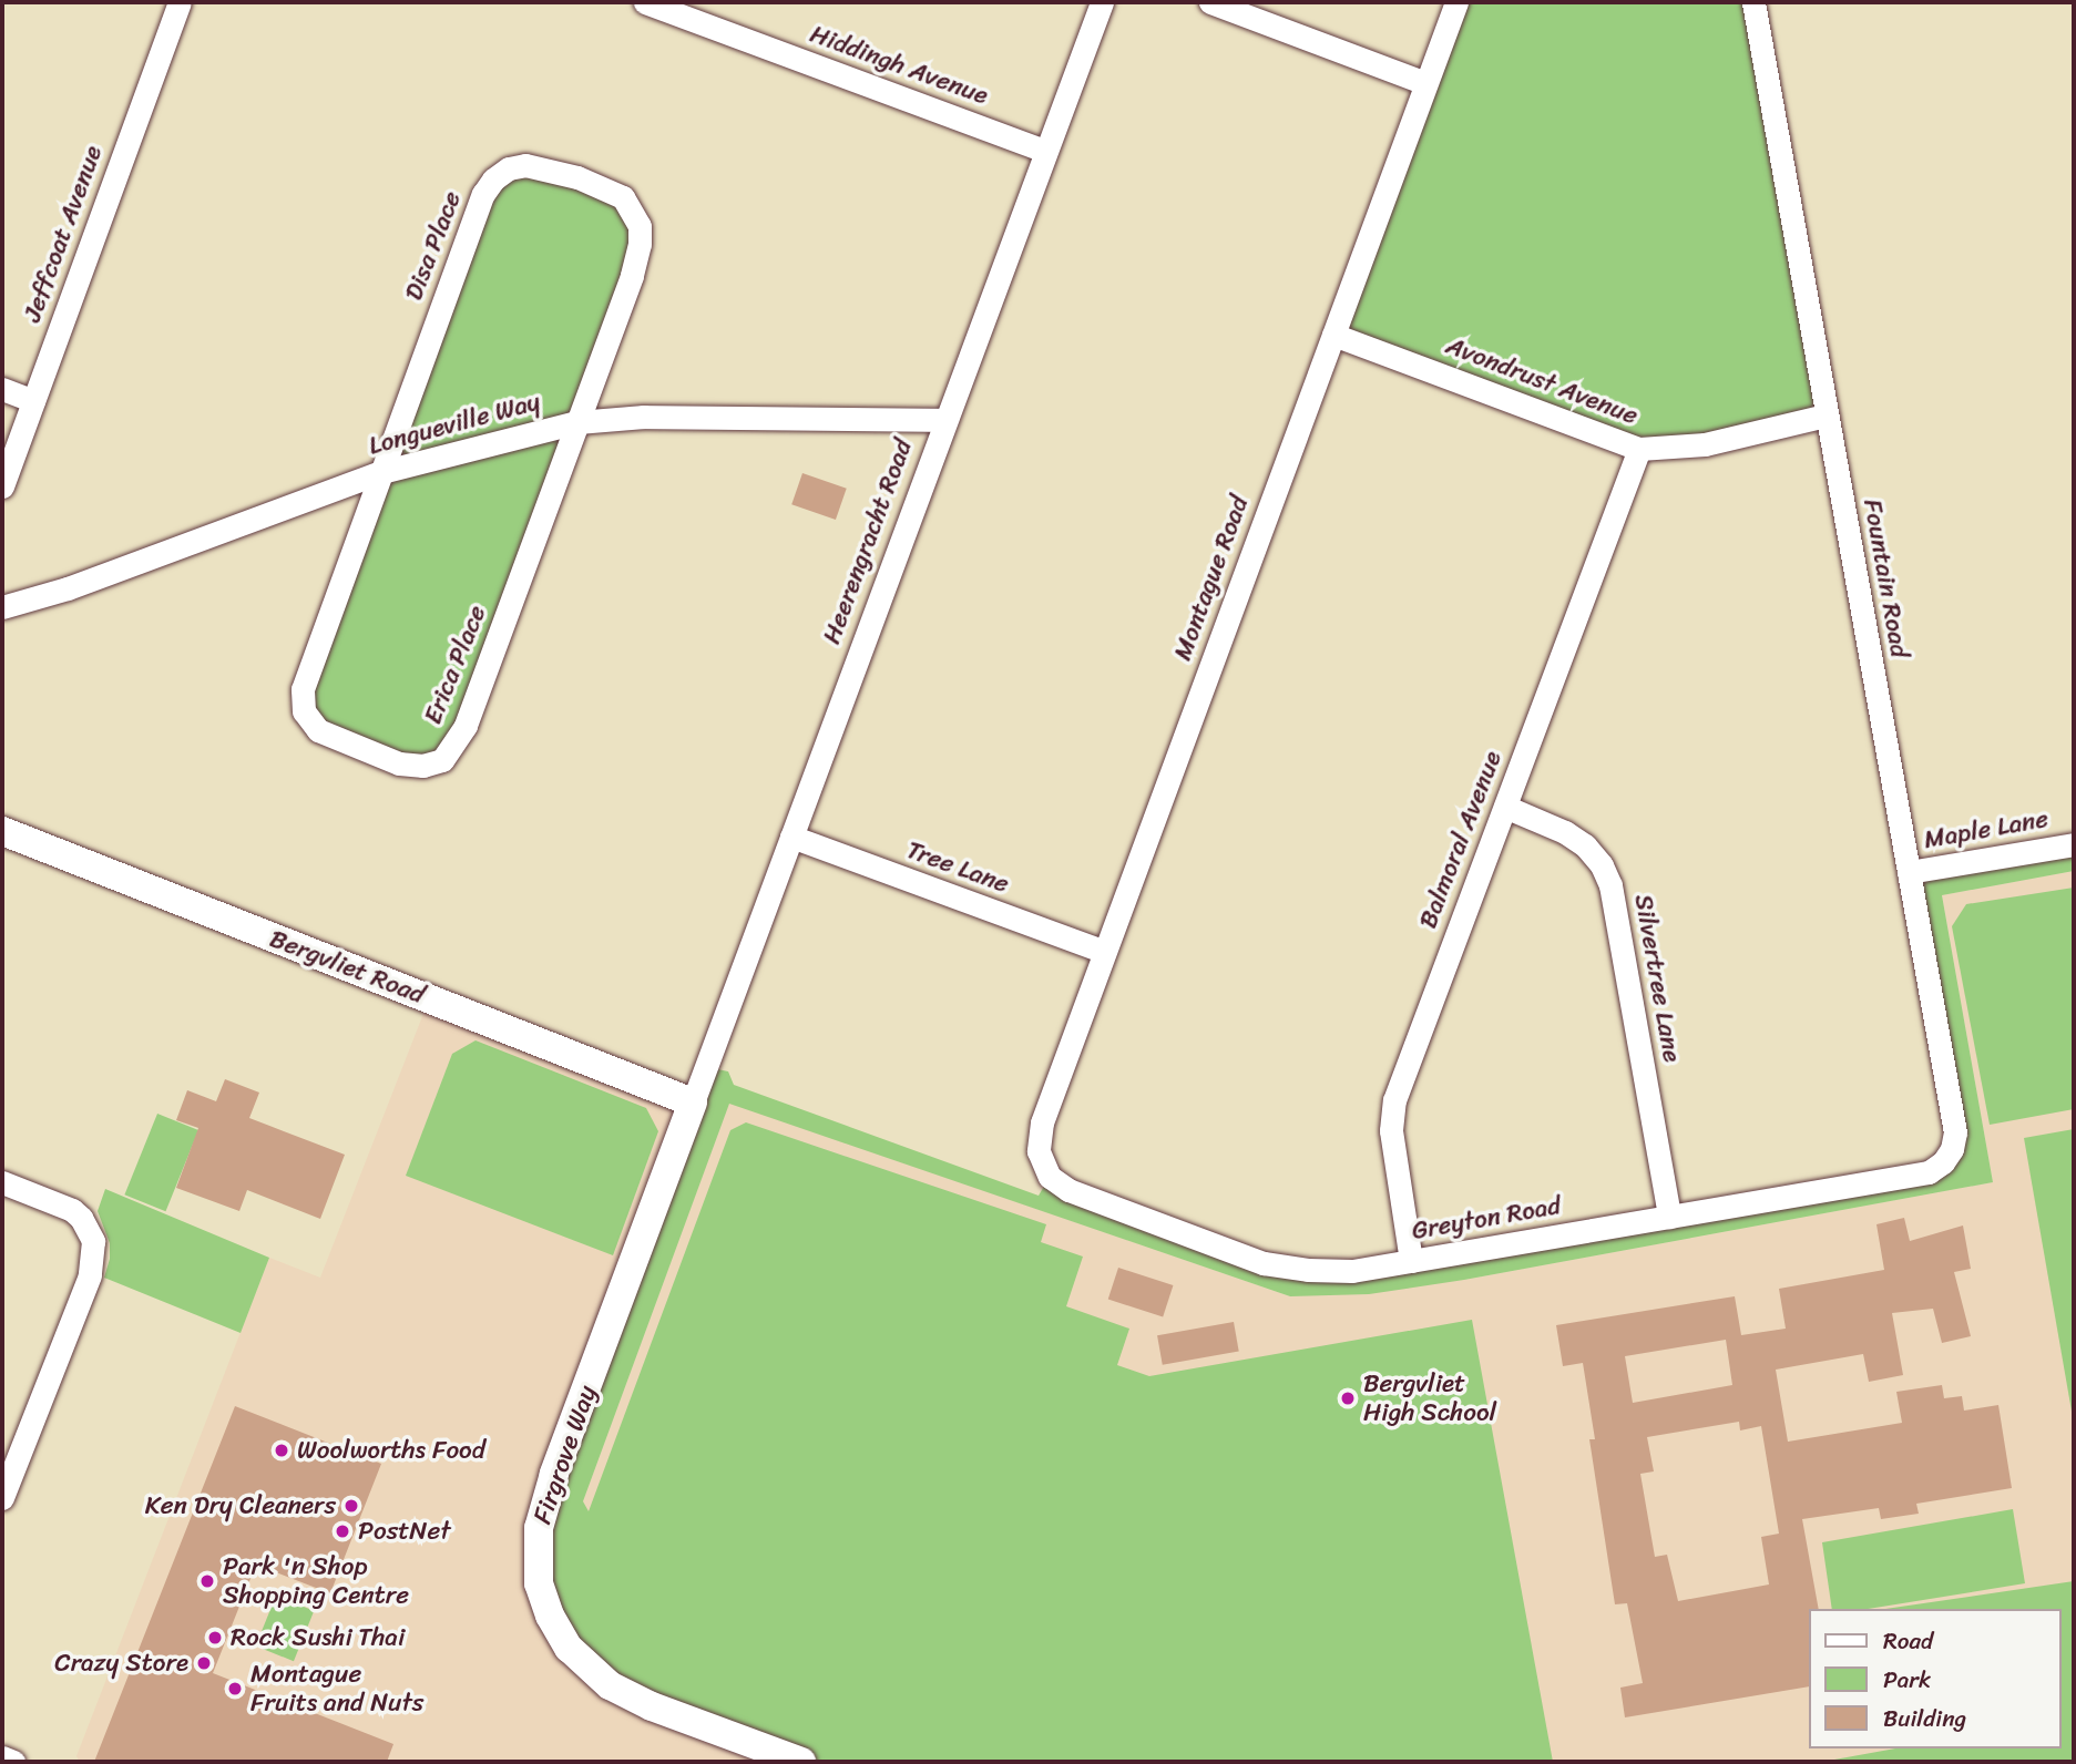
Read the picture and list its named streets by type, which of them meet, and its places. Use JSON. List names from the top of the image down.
{
  "streets": {
    "street": [
      "Hiddingh Avenue",
      "Jeffcoat Avenue",
      "Disa Place",
      "Avondrust Avenue",
      "Longueville Way",
      "Heerengracht Road",
      "Montague Road",
      "Fountain Road",
      "Erica Place",
      "Maple Lane",
      "Balmoral Avenue",
      "Tree Lane",
      "Bergvliet Road",
      "Silvertree Lane",
      "Greyton Road",
      "Firgrove Way"
    ]
  },
  "crossings": [
    ["Hiddingh Avenue", "Heerengracht Road"],
    ["Disa Place", "Longueville Way"],
    ["Disa Place", "Erica Place"],
    ["Avondrust Avenue", "Montague Road"],
    ["Avondrust Avenue", "Fountain Road"],
    ["Avondrust Avenue", "Balmoral Avenue"],
    ["Longueville Way", "Heerengracht Road"],
    ["Longueville Way", "Erica Place"],
    ["Heerengracht Road", "Tree Lane"],
    ["Heerengracht Road", "Bergvliet Road"],
    ["Heerengracht Road", "Firgrove Way"],
    ["Montague Road", "Tree Lane"],
    ["Montague Road", "Greyton Road"],
    ["Fountain Road", "Maple Lane"],
    ["Fountain Road", "Greyton Road"],
    ["Balmoral Avenue", "Silvertree Lane"],
    ["Balmoral Avenue", "Greyton Road"],
    ["Bergvliet Road", "Firgrove Way"],
    ["Silvertree Lane", "Greyton Road"]
  ],
  "places": [
    "Bergvliet High School",
    "Woolworths Food",
    "Ken Dry Cleaners",
    "PostNet",
    "Park 'n Shop Shopping Centre",
    "Rock Sushi Thai",
    "Crazy Store",
    "Montague Fruits and Nuts"
  ],
  "legend": ["Road", "Park", "Building"]
}
